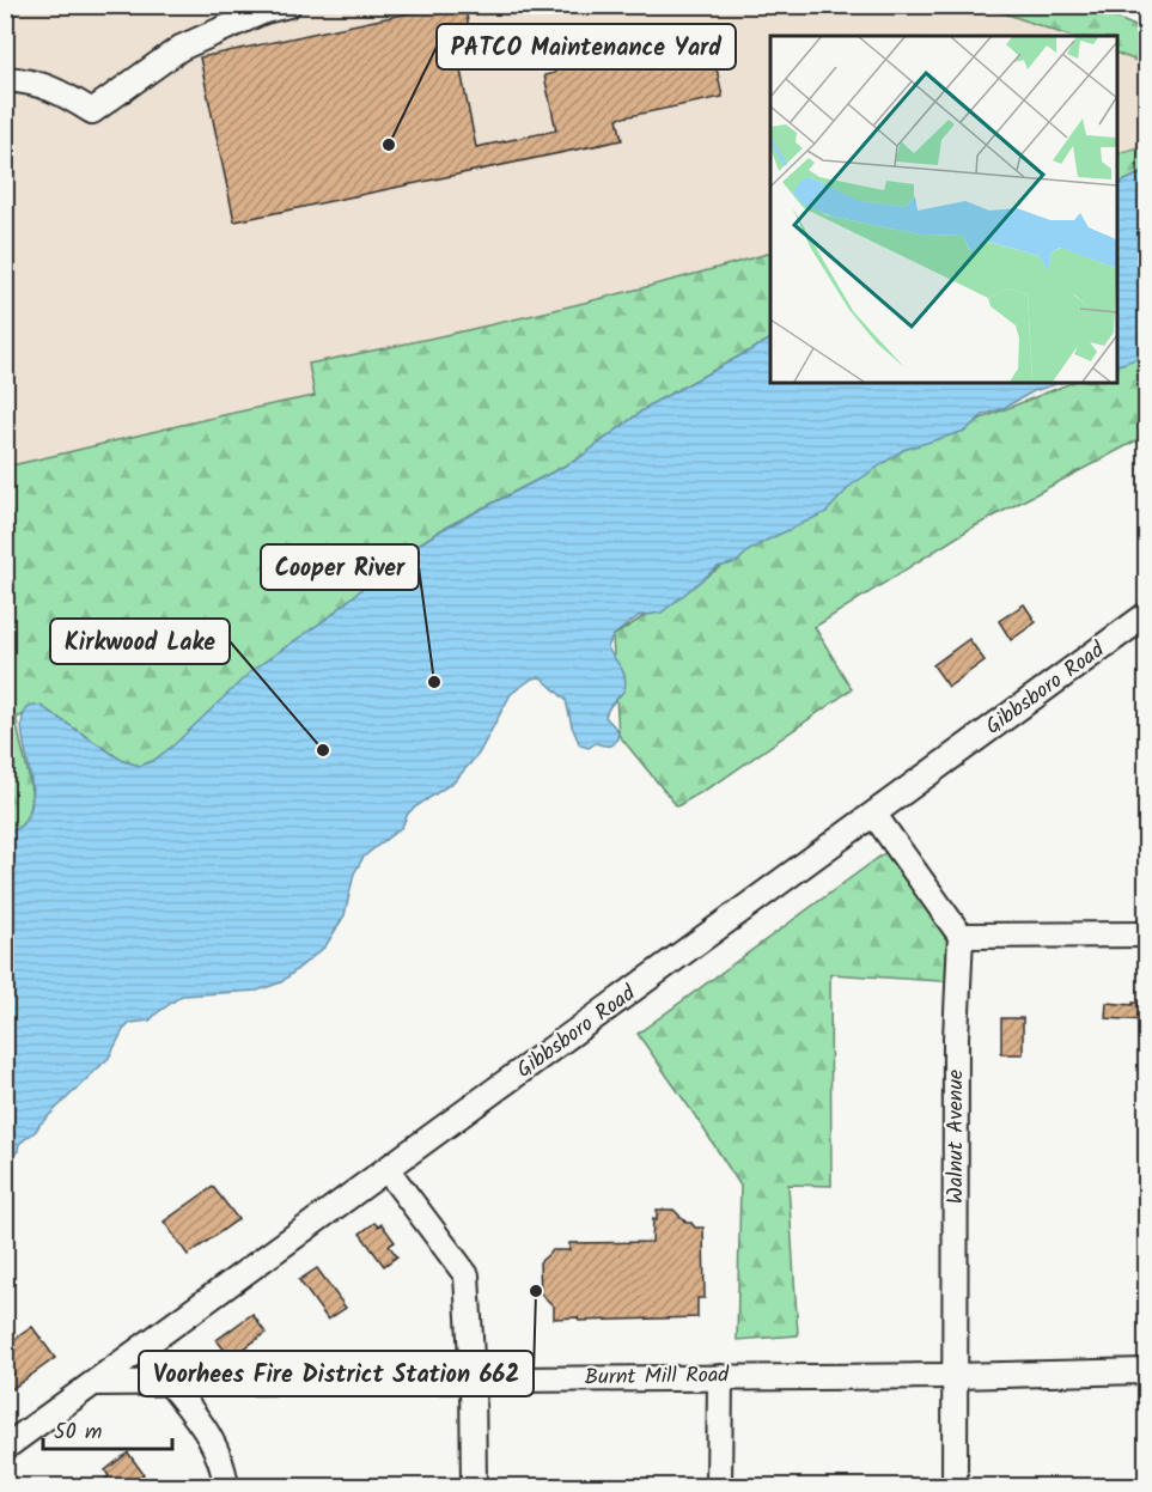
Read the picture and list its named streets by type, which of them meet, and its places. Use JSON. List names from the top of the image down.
{
  "streets": {
    "street": ["Gibbsboro Road", "Walnut Avenue", "Burnt Mill Road"]
  },
  "crossings": [
    ["Gibbsboro Road", "Burnt Mill Road"],
    ["Walnut Avenue", "Burnt Mill Road"]
  ],
  "places": [
    "PATCO Maintenance Yard",
    "Cooper River",
    "Kirkwood Lake",
    "Voorhees Fire District Station 662"
  ],
  "scale_bar": "50 m"
}
